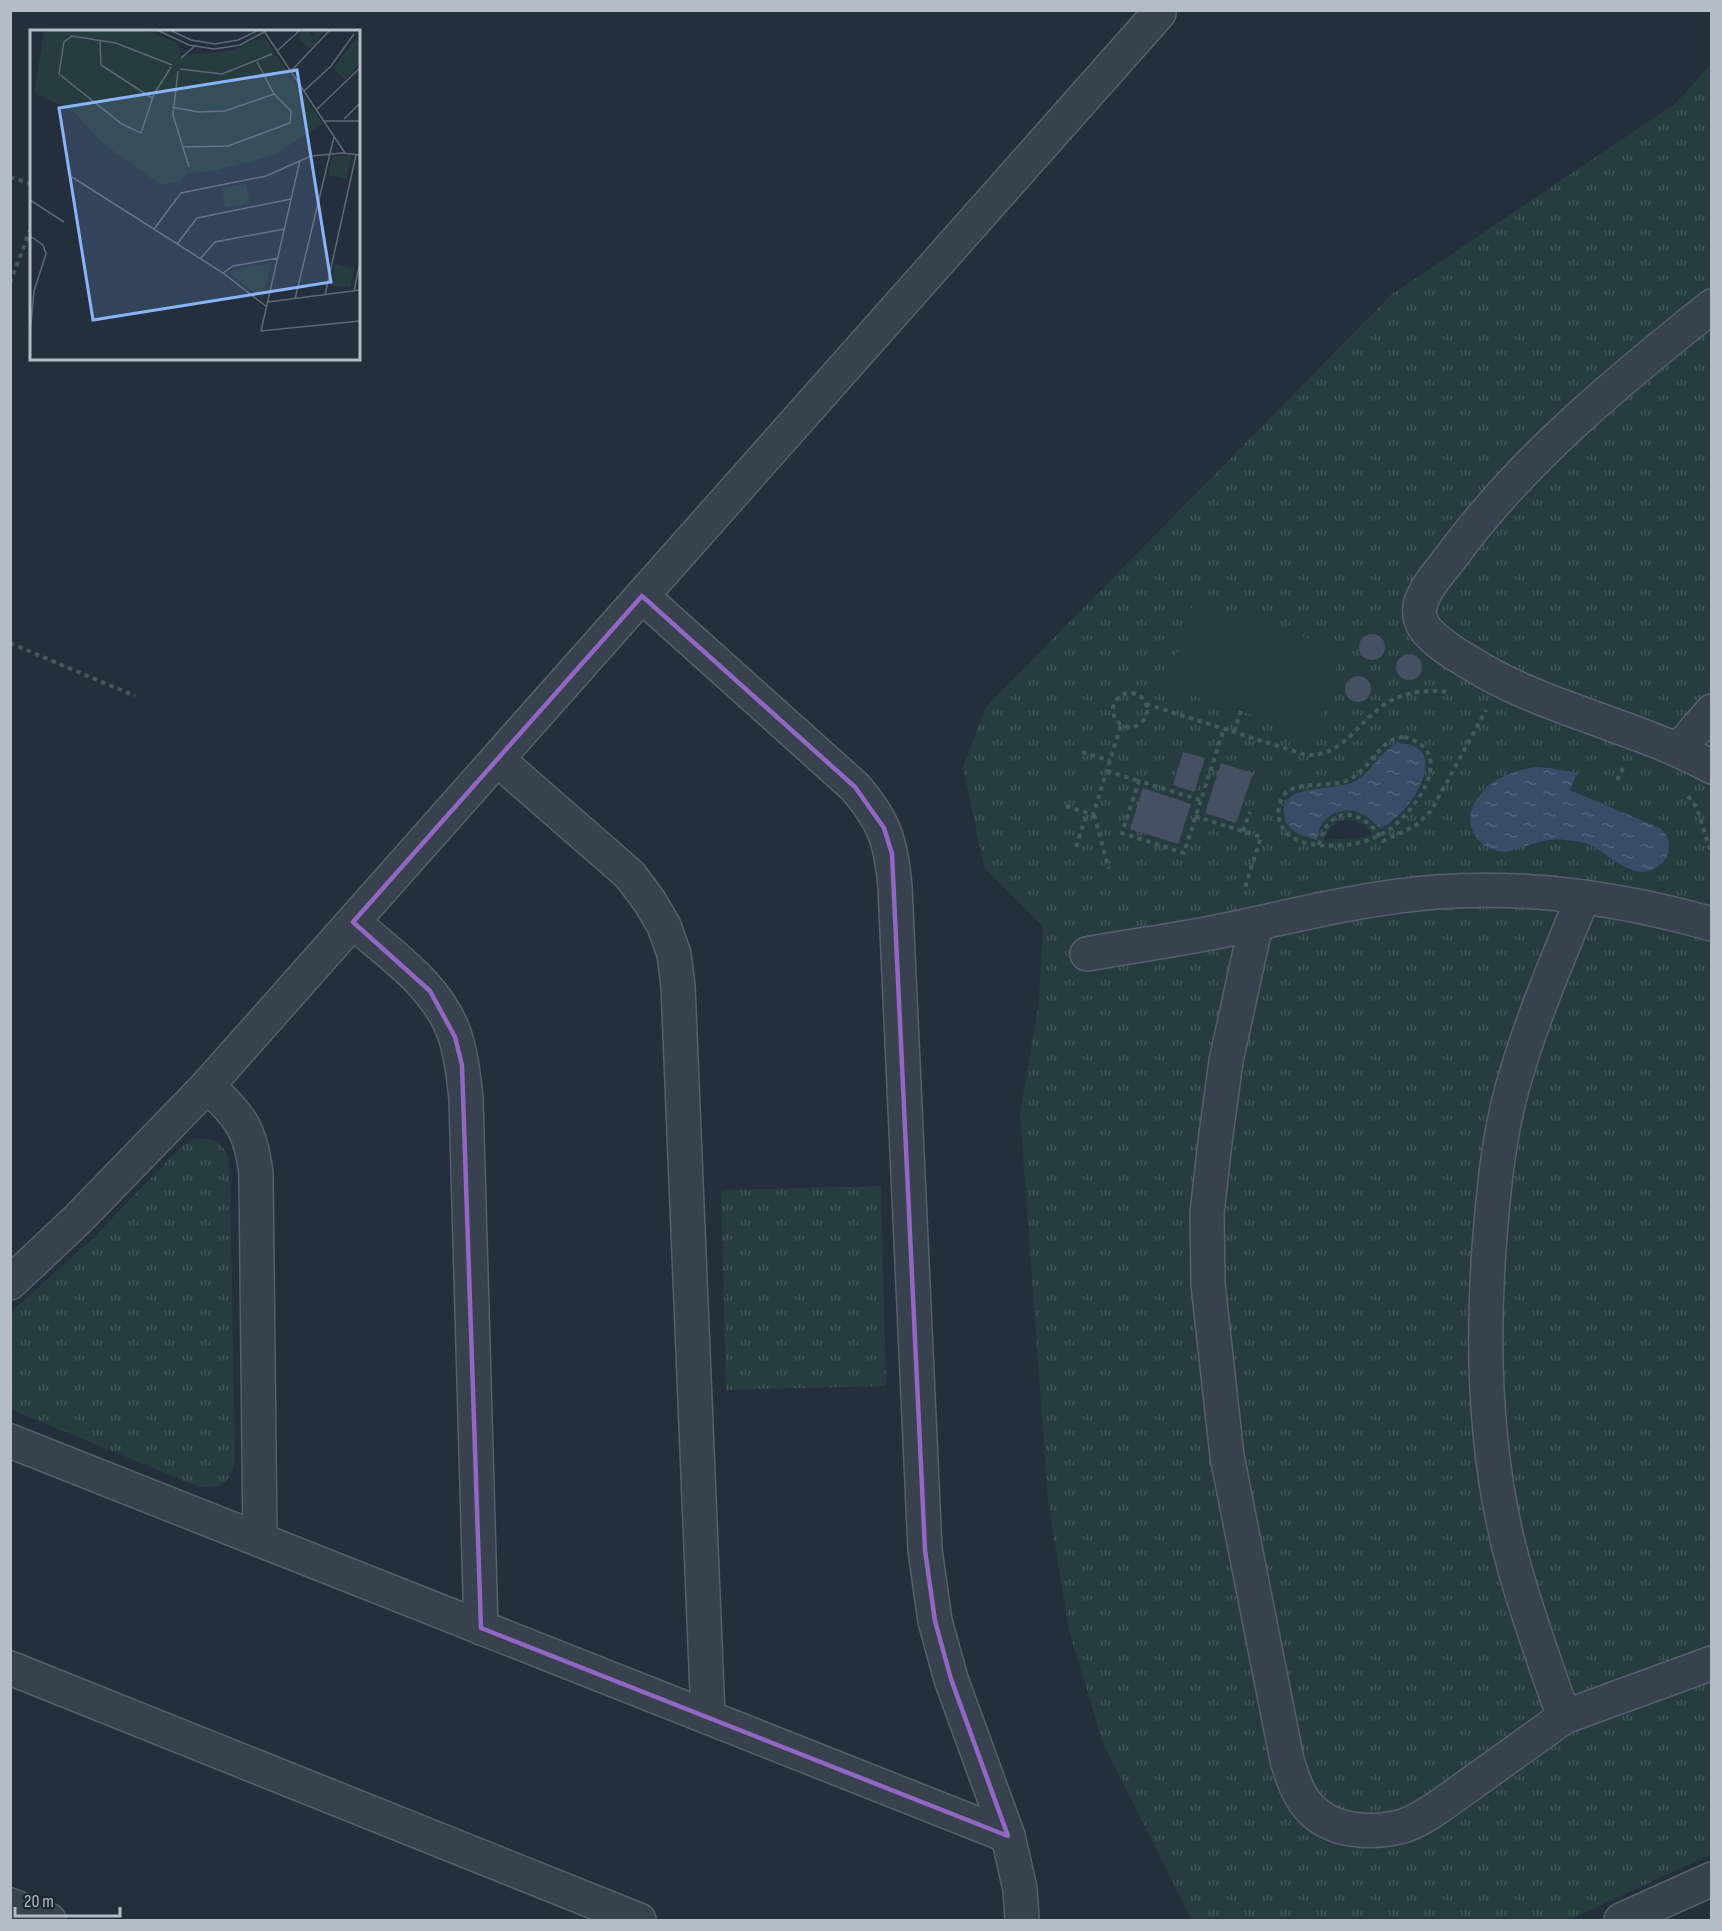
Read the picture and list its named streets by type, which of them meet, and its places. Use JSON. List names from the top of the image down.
{
  "scale_bar": "20 m"
}
